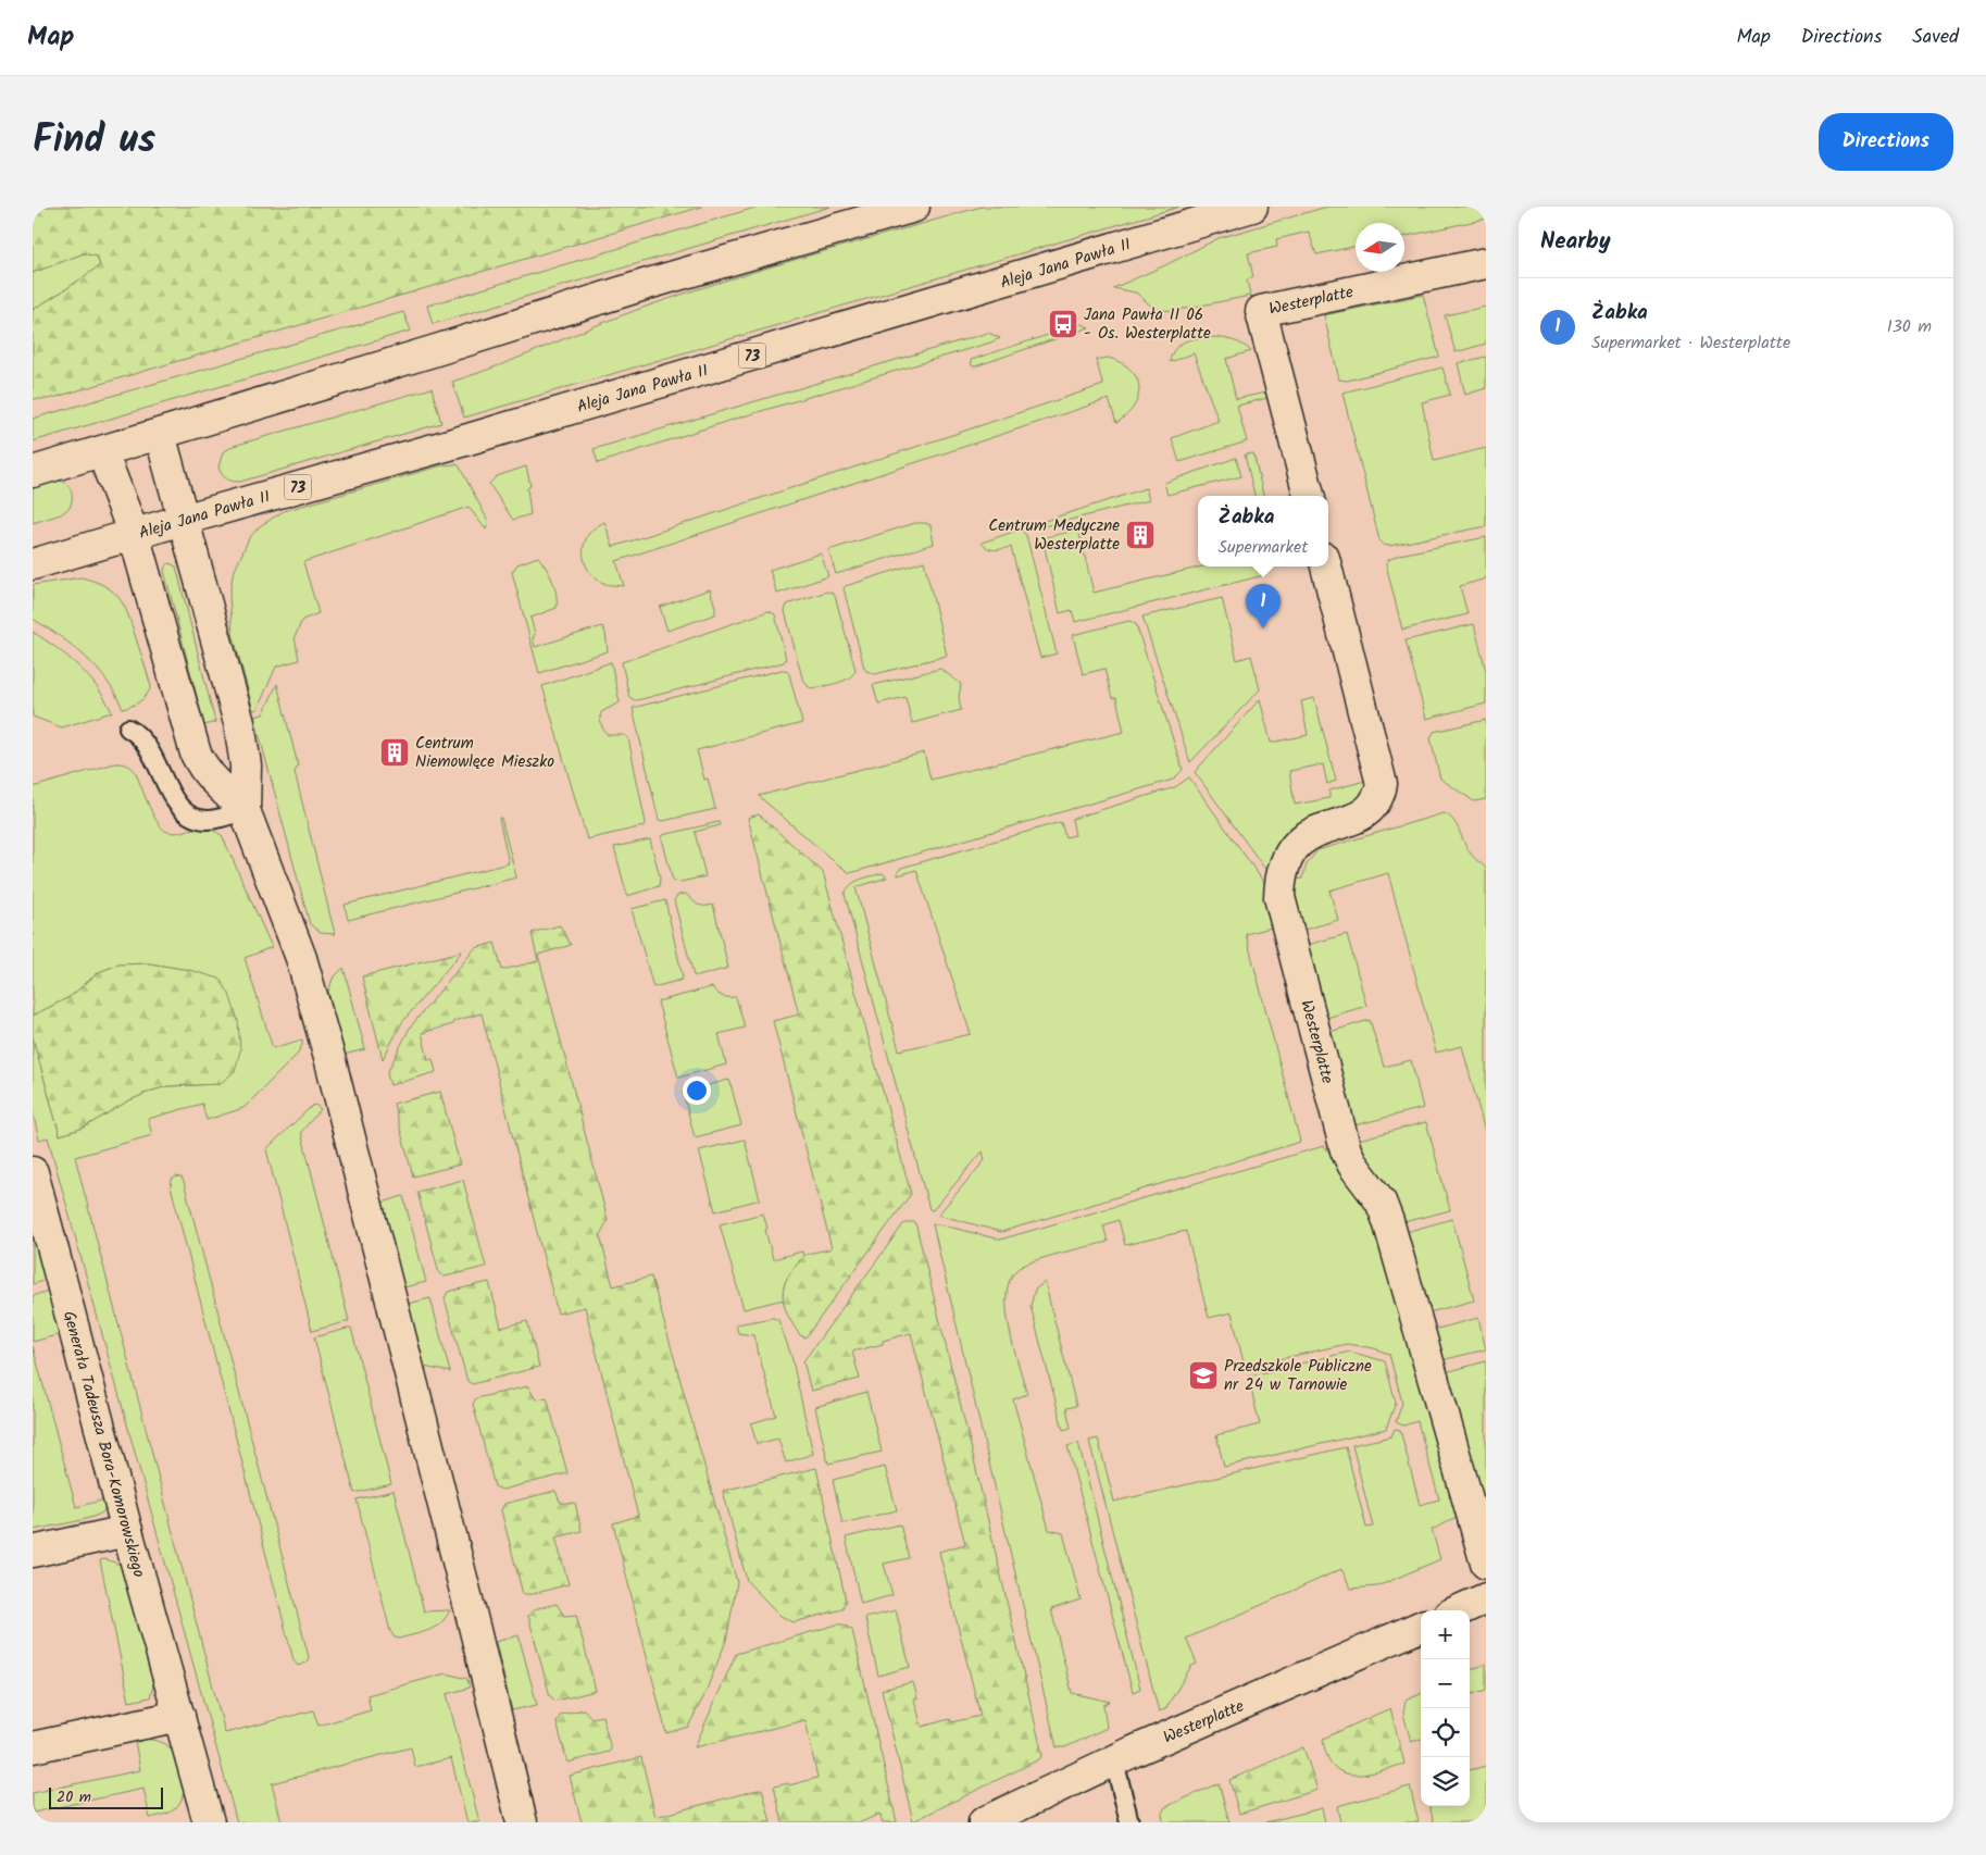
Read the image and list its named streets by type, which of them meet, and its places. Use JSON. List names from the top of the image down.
{
  "streets": {
    "street": [
      "Aleja Jana Pawła II",
      "Westerplatte",
      "73",
      "Generała Tadeusza Bora-Komorowskiego"
    ]
  },
  "places": {
    "bus stop": ["Jana Pawła II 06 - Os. Westerplatte"],
    "building": ["Centrum Medyczne Westerplatte", "Centrum Niemowlęce Mieszko"],
    "school or university": ["Przedszkole Publiczne nr 24 w Tarnowie"]
  },
  "scale_bar": "20 m",
  "north": "left",
  "page": {
    "header": "Map",
    "nav": ["Map", "Directions", "Saved"],
    "title": "Find us",
    "buttons": "Directions",
    "heading": "Nearby",
    "list": [
      {
        "mark": "1",
        "name": "Żabka",
        "note": "Supermarket · Westerplatte",
        "value": "130 m"
      }
    ],
    "popup": ["Żabka", "Supermarket"],
    "pins": "1",
    "map_buttons": ["+", "−"],
    "scale": "20 m"
  }
}
